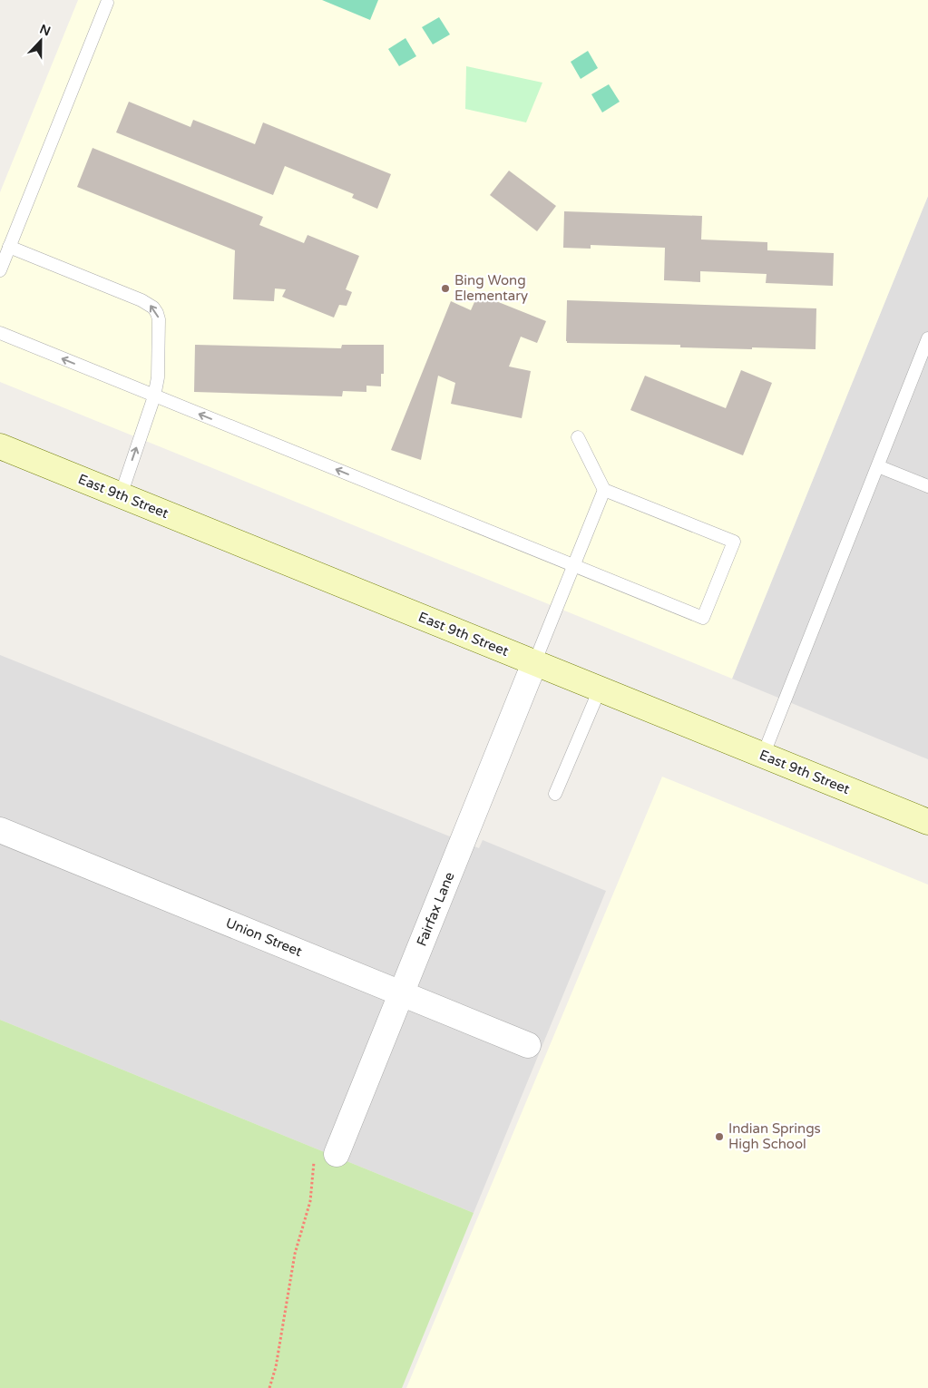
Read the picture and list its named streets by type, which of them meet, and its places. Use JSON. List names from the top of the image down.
{
  "streets": {
    "street": ["East 9th Street", "Fairfax Lane", "Union Street"]
  },
  "crossings": [
    ["East 9th Street", "Fairfax Lane"],
    ["Fairfax Lane", "Union Street"]
  ],
  "places": ["Bing Wong Elementary", "Indian Springs High School"],
  "north": "top"
}
